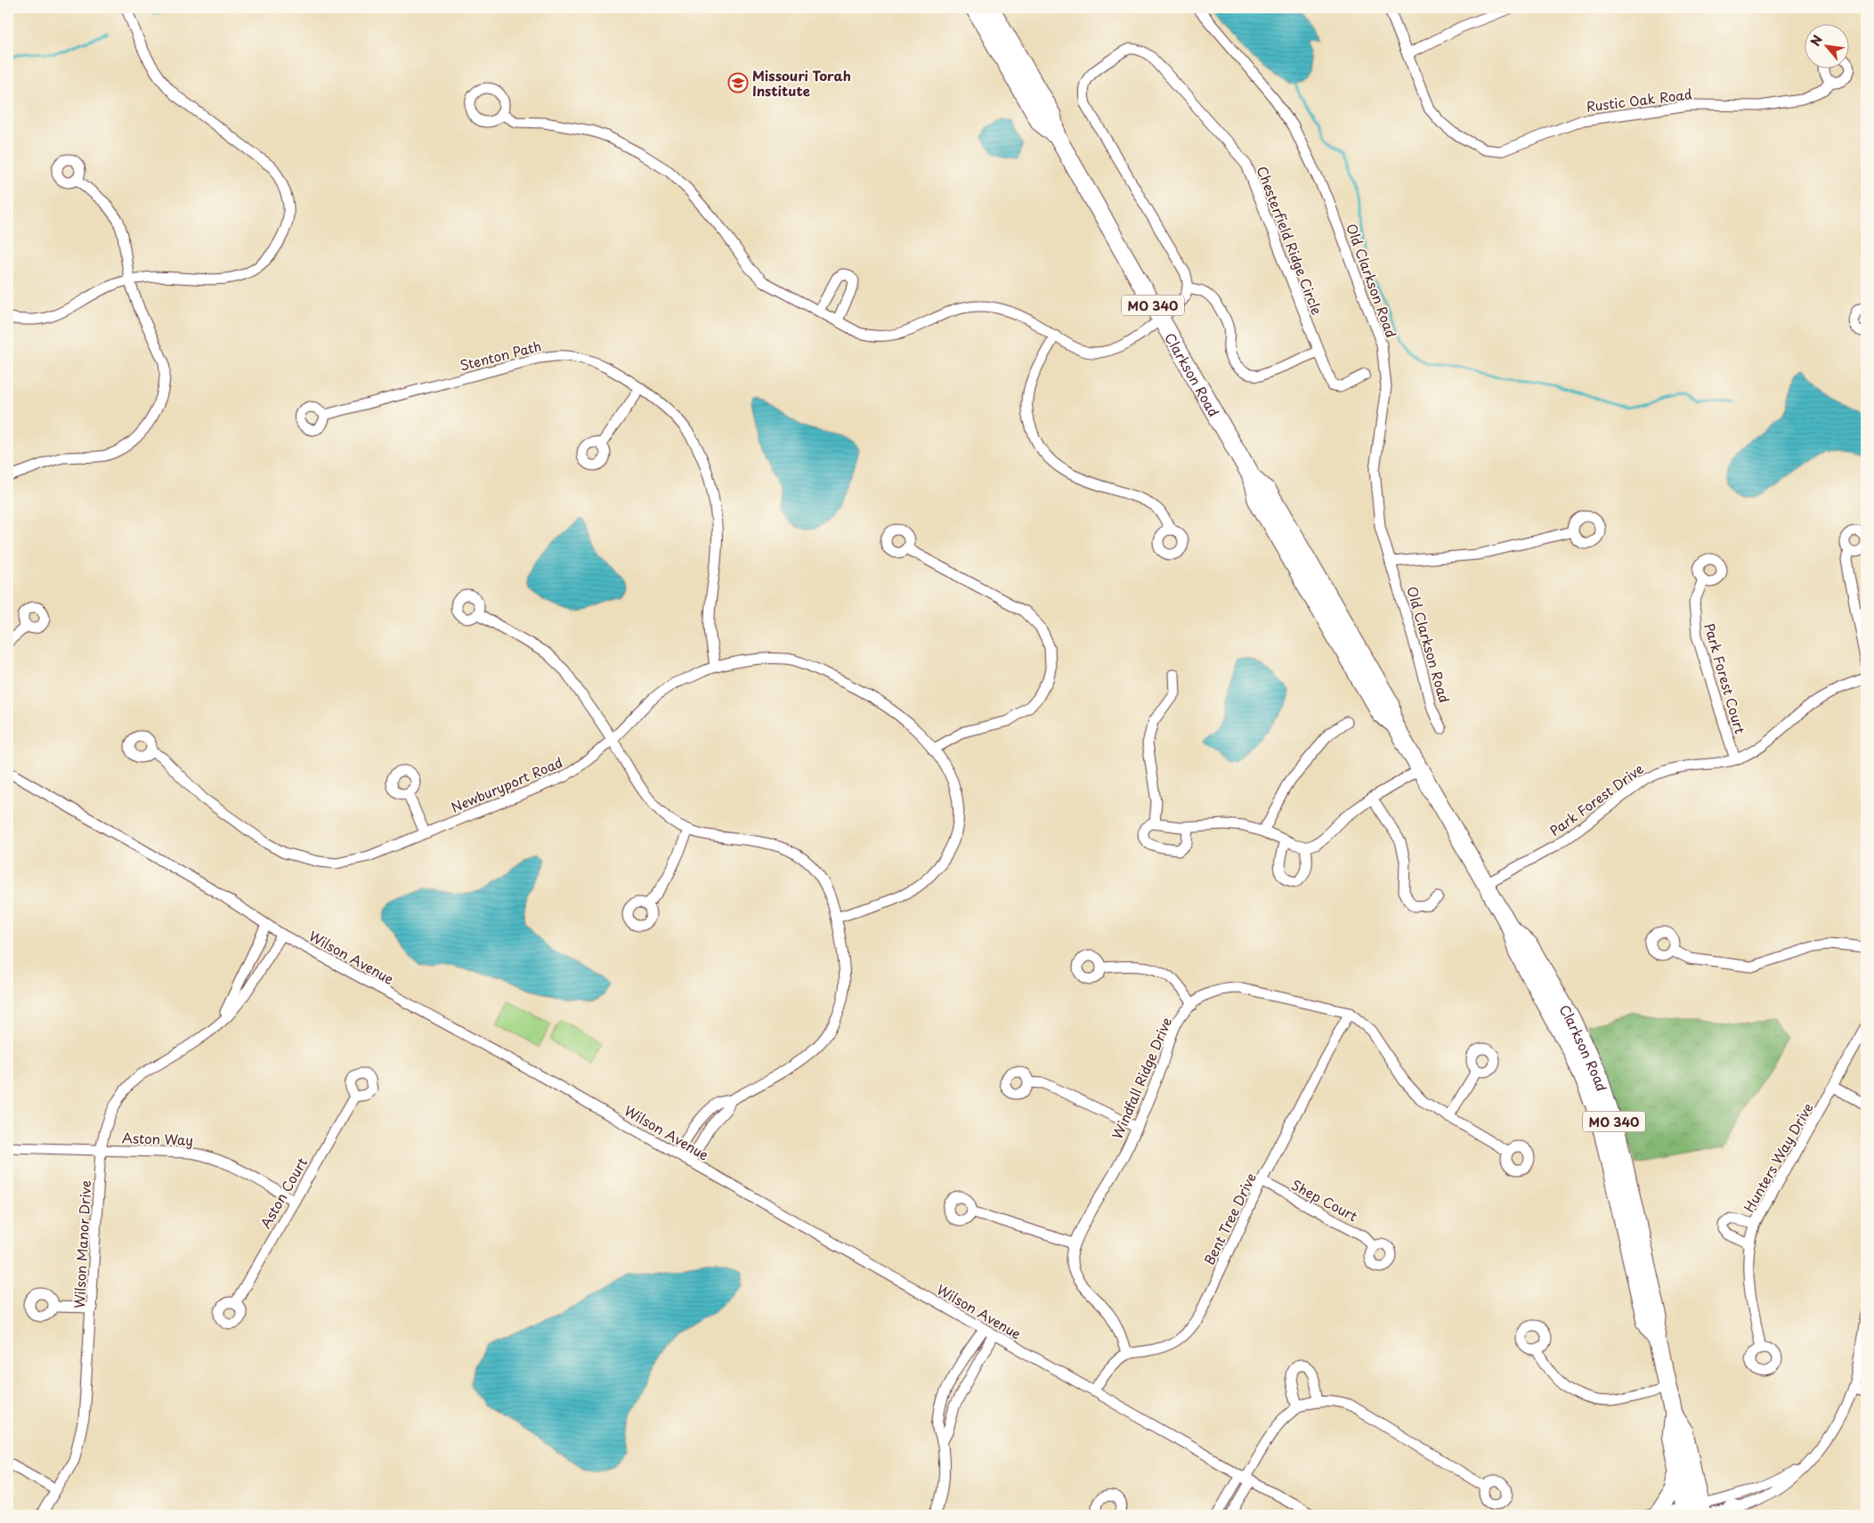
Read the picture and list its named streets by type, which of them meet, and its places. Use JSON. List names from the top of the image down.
{
  "streets": {
    "main road": ["MO 340", "Clarkson Road"],
    "street": [
      "Rustic Oak Road",
      "Chesterfield Ridge Circle",
      "Old Clarkson Road",
      "Stenton Path",
      "Park Forest Court",
      "Newburyport Road",
      "Park Forest Drive",
      "Wilson Avenue",
      "Windfall Ridge Drive",
      "Aston Way",
      "Hunters Way Drive",
      "Aston Court",
      "Shep Court",
      "Bent Tree Drive",
      "Wilson Manor Drive"
    ]
  },
  "crossings": [
    ["Stenton Path", "Newburyport Road"],
    ["Clarkson Road", "Park Forest Drive"],
    ["Park Forest Court", "Park Forest Drive"],
    ["Wilson Avenue", "Wilson Manor Drive"],
    ["Windfall Ridge Drive", "Bent Tree Drive"],
    ["Aston Way", "Aston Court"],
    ["Aston Way", "Wilson Manor Drive"],
    ["Shep Court", "Bent Tree Drive"]
  ],
  "places": {
    "school or university": ["Missouri Torah Institute"]
  },
  "north": "top left"
}
